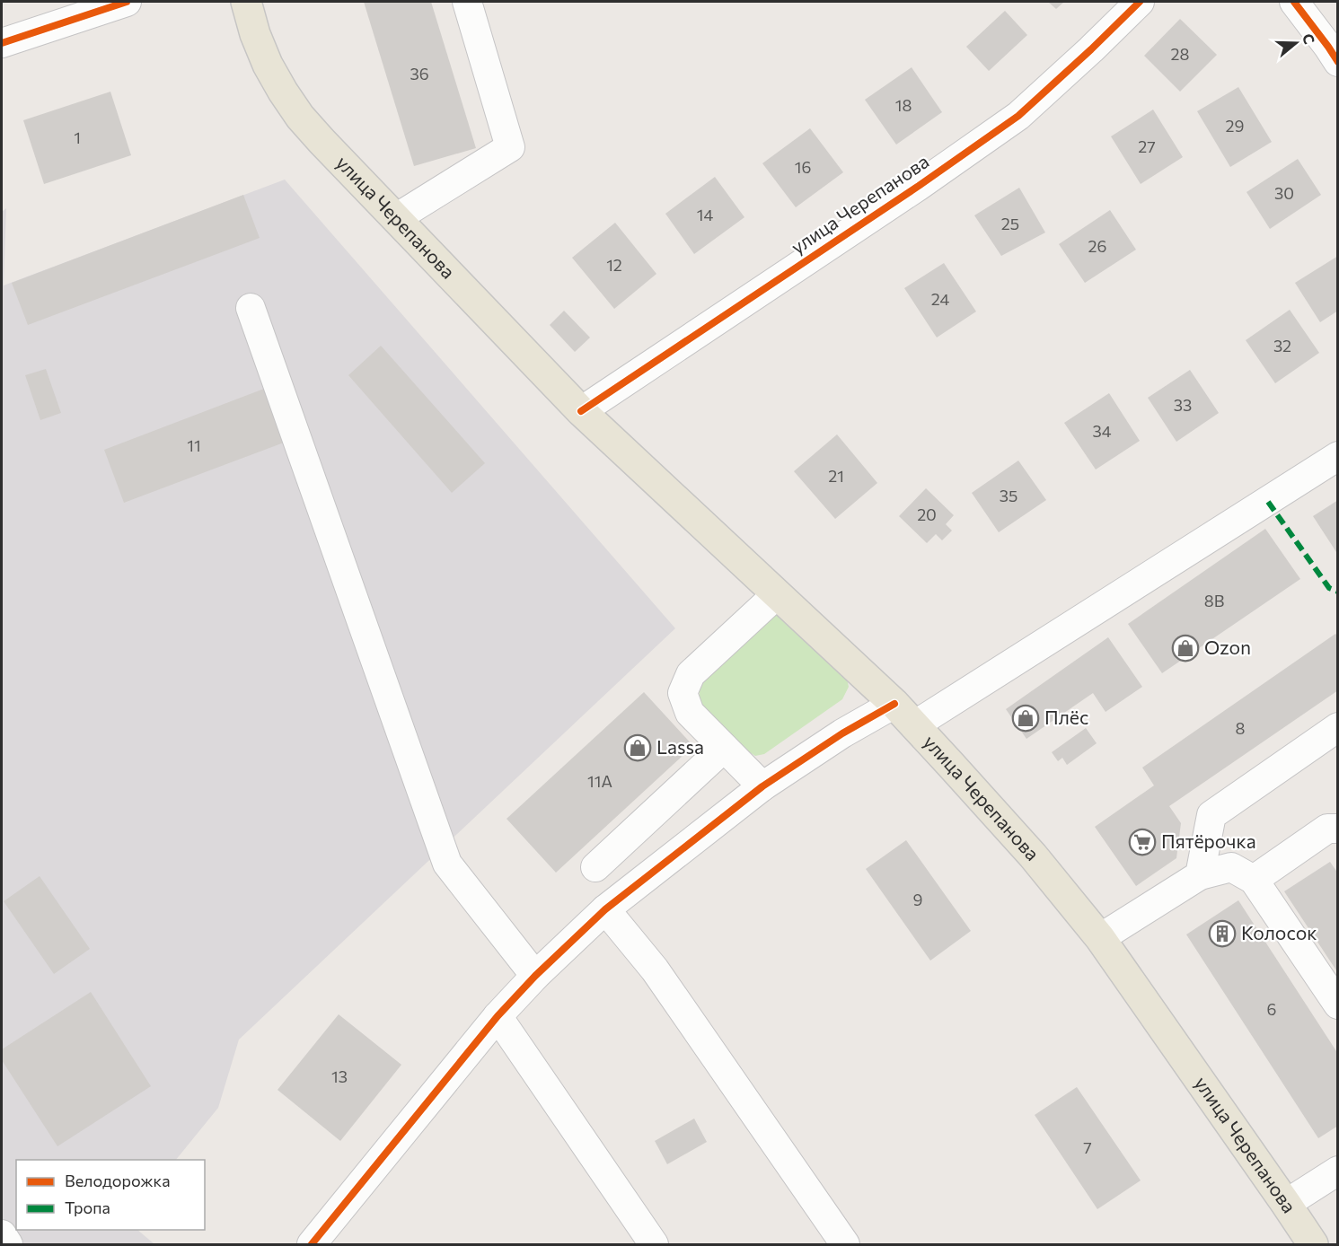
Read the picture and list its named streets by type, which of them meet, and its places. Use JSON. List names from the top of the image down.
{
  "streets": {
    "main road": ["улица Черепанова"]
  },
  "places": {
    "shop": ["Ozon", "Плёс", "Lassa"],
    "supermarket": ["Пятёрочка"],
    "building": ["Колосок"]
  },
  "house_numbers": [
    "28",
    "36",
    "18",
    "29",
    "1",
    "27",
    "16",
    "30",
    "14",
    "25",
    "26",
    "12",
    "24",
    "32",
    "33",
    "34",
    "11",
    "21",
    "35",
    "20",
    "8В",
    "8",
    "11А",
    "9",
    "6",
    "13",
    "7"
  ],
  "legend": ["Велодорожка", "Тропа"],
  "north": "right"
}
